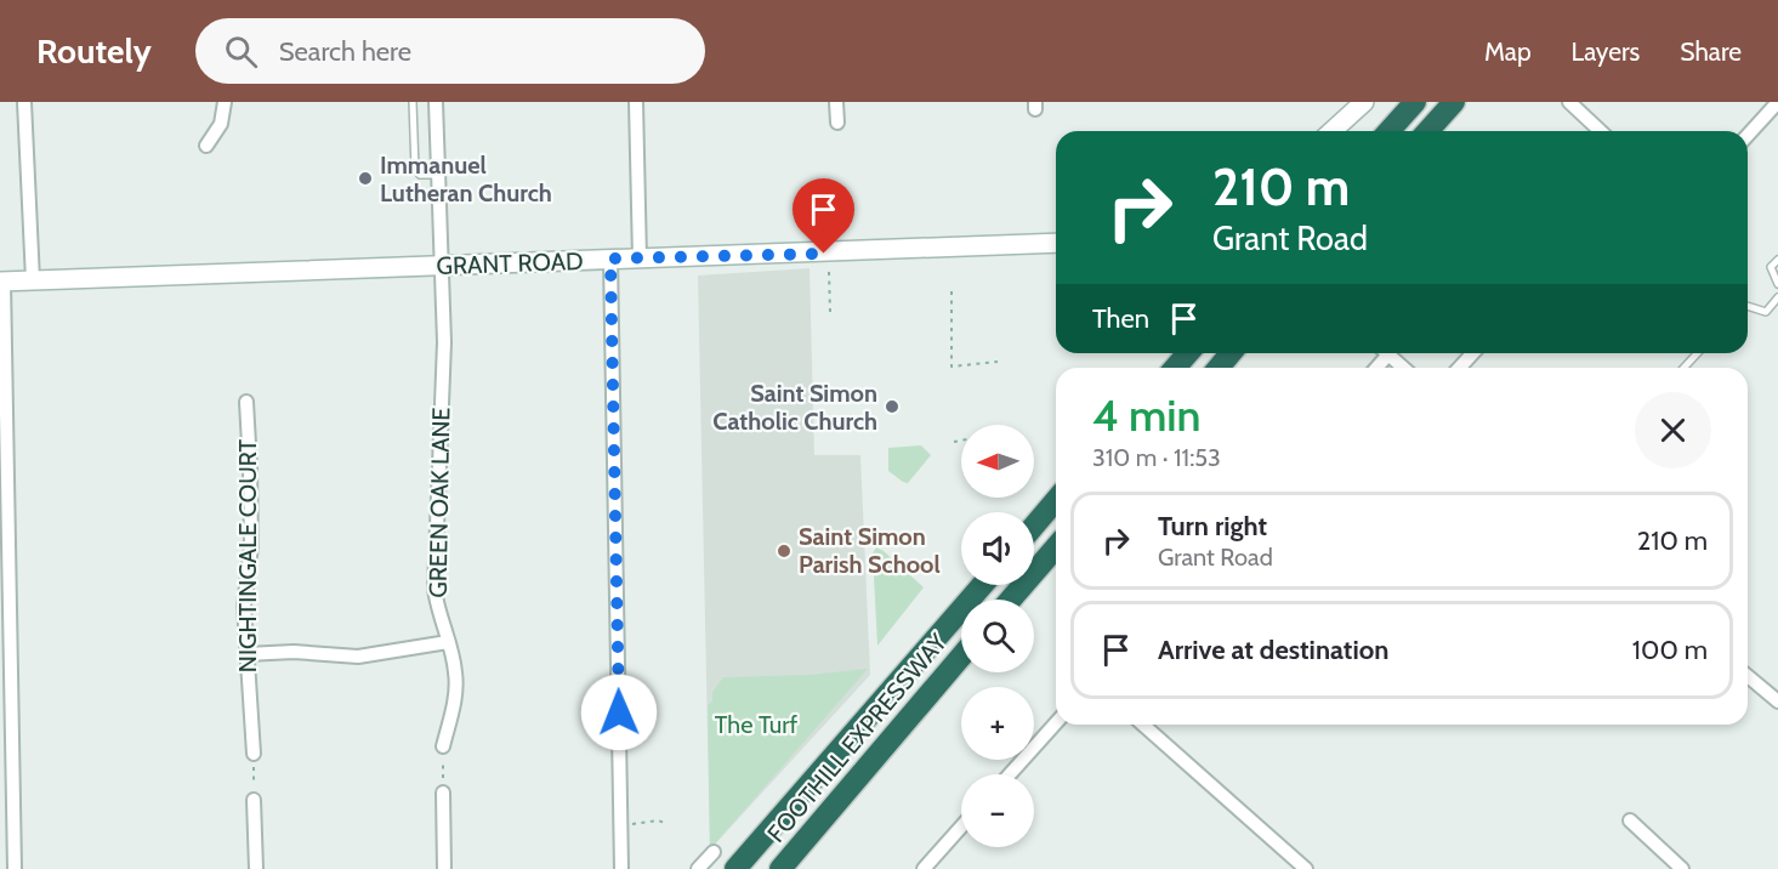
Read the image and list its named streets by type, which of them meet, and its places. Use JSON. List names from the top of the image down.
{
  "streets": {
    "highway": ["FOOTHILL EXPRESSWAY"],
    "main road": ["GRANT ROAD"],
    "street": ["GREEN OAK LANE", "NIGHTINGALE COURT"]
  },
  "crossings": [
    ["GRANT ROAD", "GREEN OAK LANE"]
  ],
  "parks": ["The Turf"],
  "places": ["Immanuel Lutheran Church", "Saint Simon Catholic Church", "Saint Simon Parish School"],
  "north": "left",
  "page": {
    "header": "Routely",
    "search": "Search here",
    "nav": ["Map", "Layers", "Share"],
    "turn": ["210 m", "Grant Road"],
    "then": "Then",
    "heading": ["4 min", "310 m · 11:53"],
    "map_buttons": ["+", "−"],
    "list": [
      {
        "name": "Turn right",
        "note": "Grant Road",
        "value": "210 m"
      },
      {
        "name": "Arrive at destination",
        "value": "100 m"
      }
    ]
  }
}
